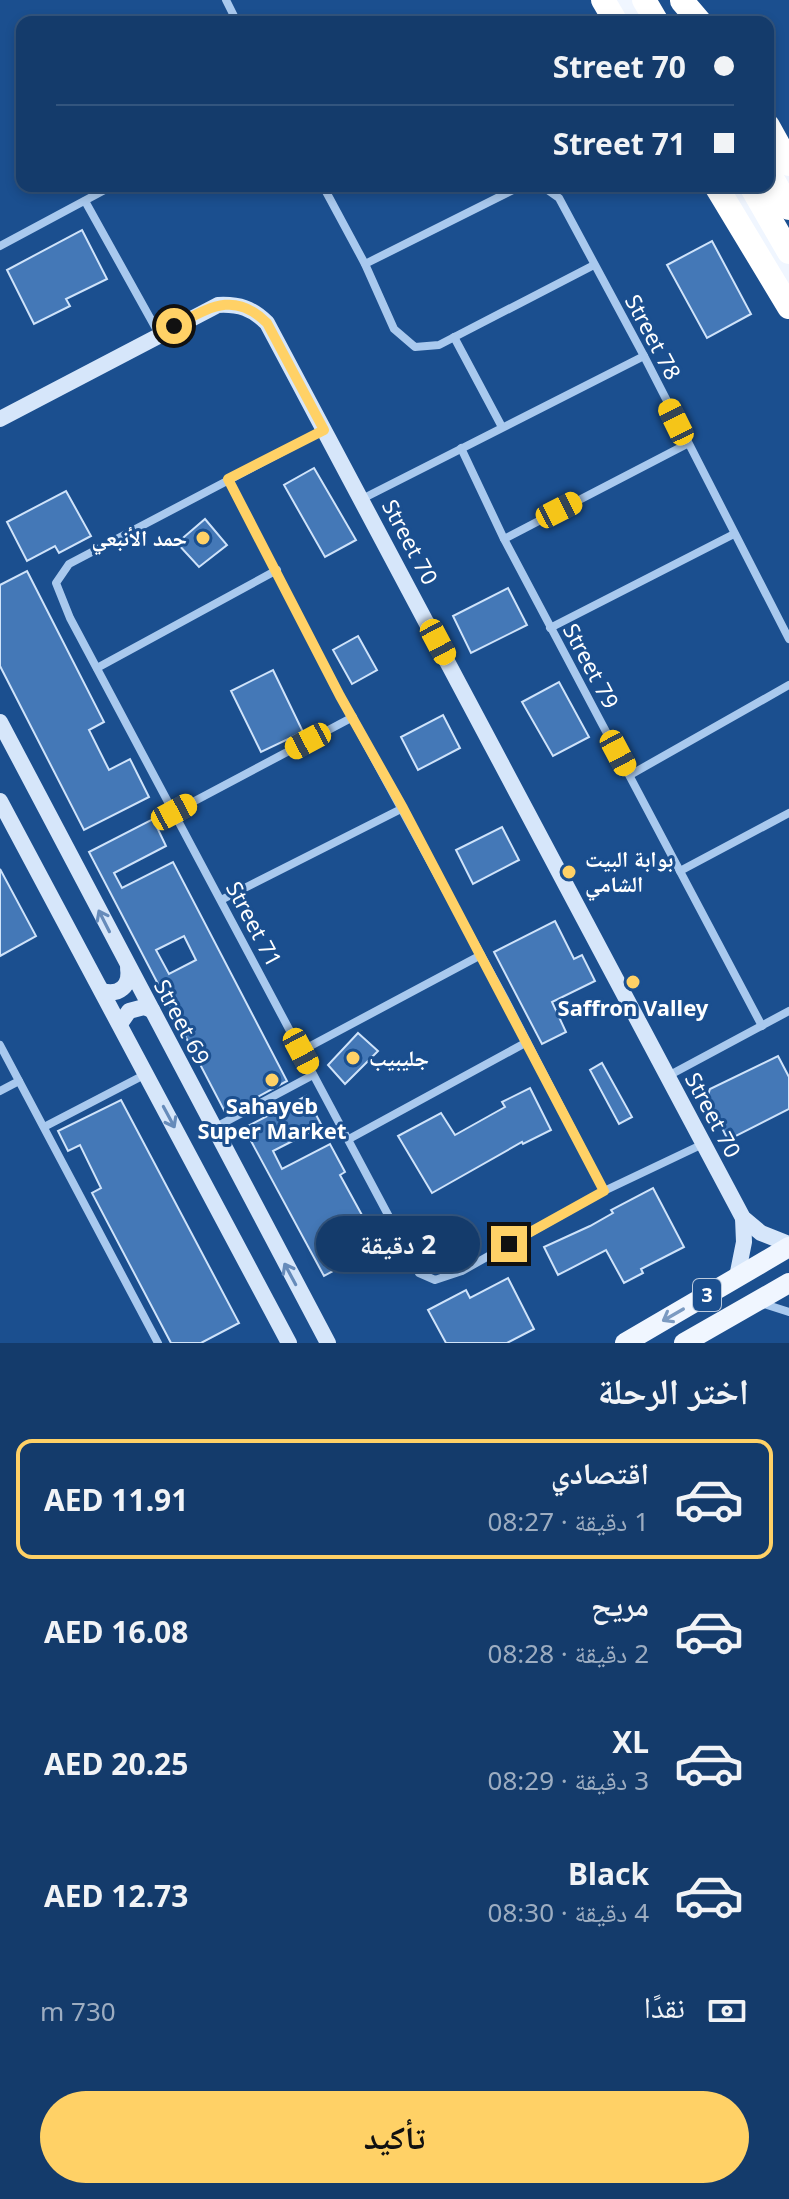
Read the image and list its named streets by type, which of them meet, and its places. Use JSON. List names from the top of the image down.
{
  "streets": {
    "main road": ["3"],
    "street": [
      "Street 78",
      "Street 70",
      "Street 79",
      "Street 71",
      "Street 69"
    ]
  },
  "crossings": [
    ["Street 70", "Street 71"]
  ],
  "places": [
    "حمد الأنبعي",
    "بوابة البيت الشامي",
    "Saffron Valley",
    "جليبيب",
    "Sahayeb Super Market"
  ],
  "page": {
    "banner": ["Street 70", "Street 71"],
    "bubble": "2 دقيقة",
    "heading": "اختر الرحلة",
    "list": [
      {
        "name": "اقتصادي",
        "note": "1 دقيقة · 08:27",
        "value": "AED 11.91"
      },
      {
        "name": "مريح",
        "note": "2 دقيقة · 08:28",
        "value": "AED 16.08"
      },
      {
        "name": "XL",
        "note": "3 دقيقة · 08:29",
        "value": "AED 20.25"
      },
      {
        "name": "Black",
        "note": "4 دقيقة · 08:30",
        "value": "AED 12.73"
      }
    ],
    "pay": ["نقدًا", "730 m"],
    "buttons": "تأكيد"
  }
}
